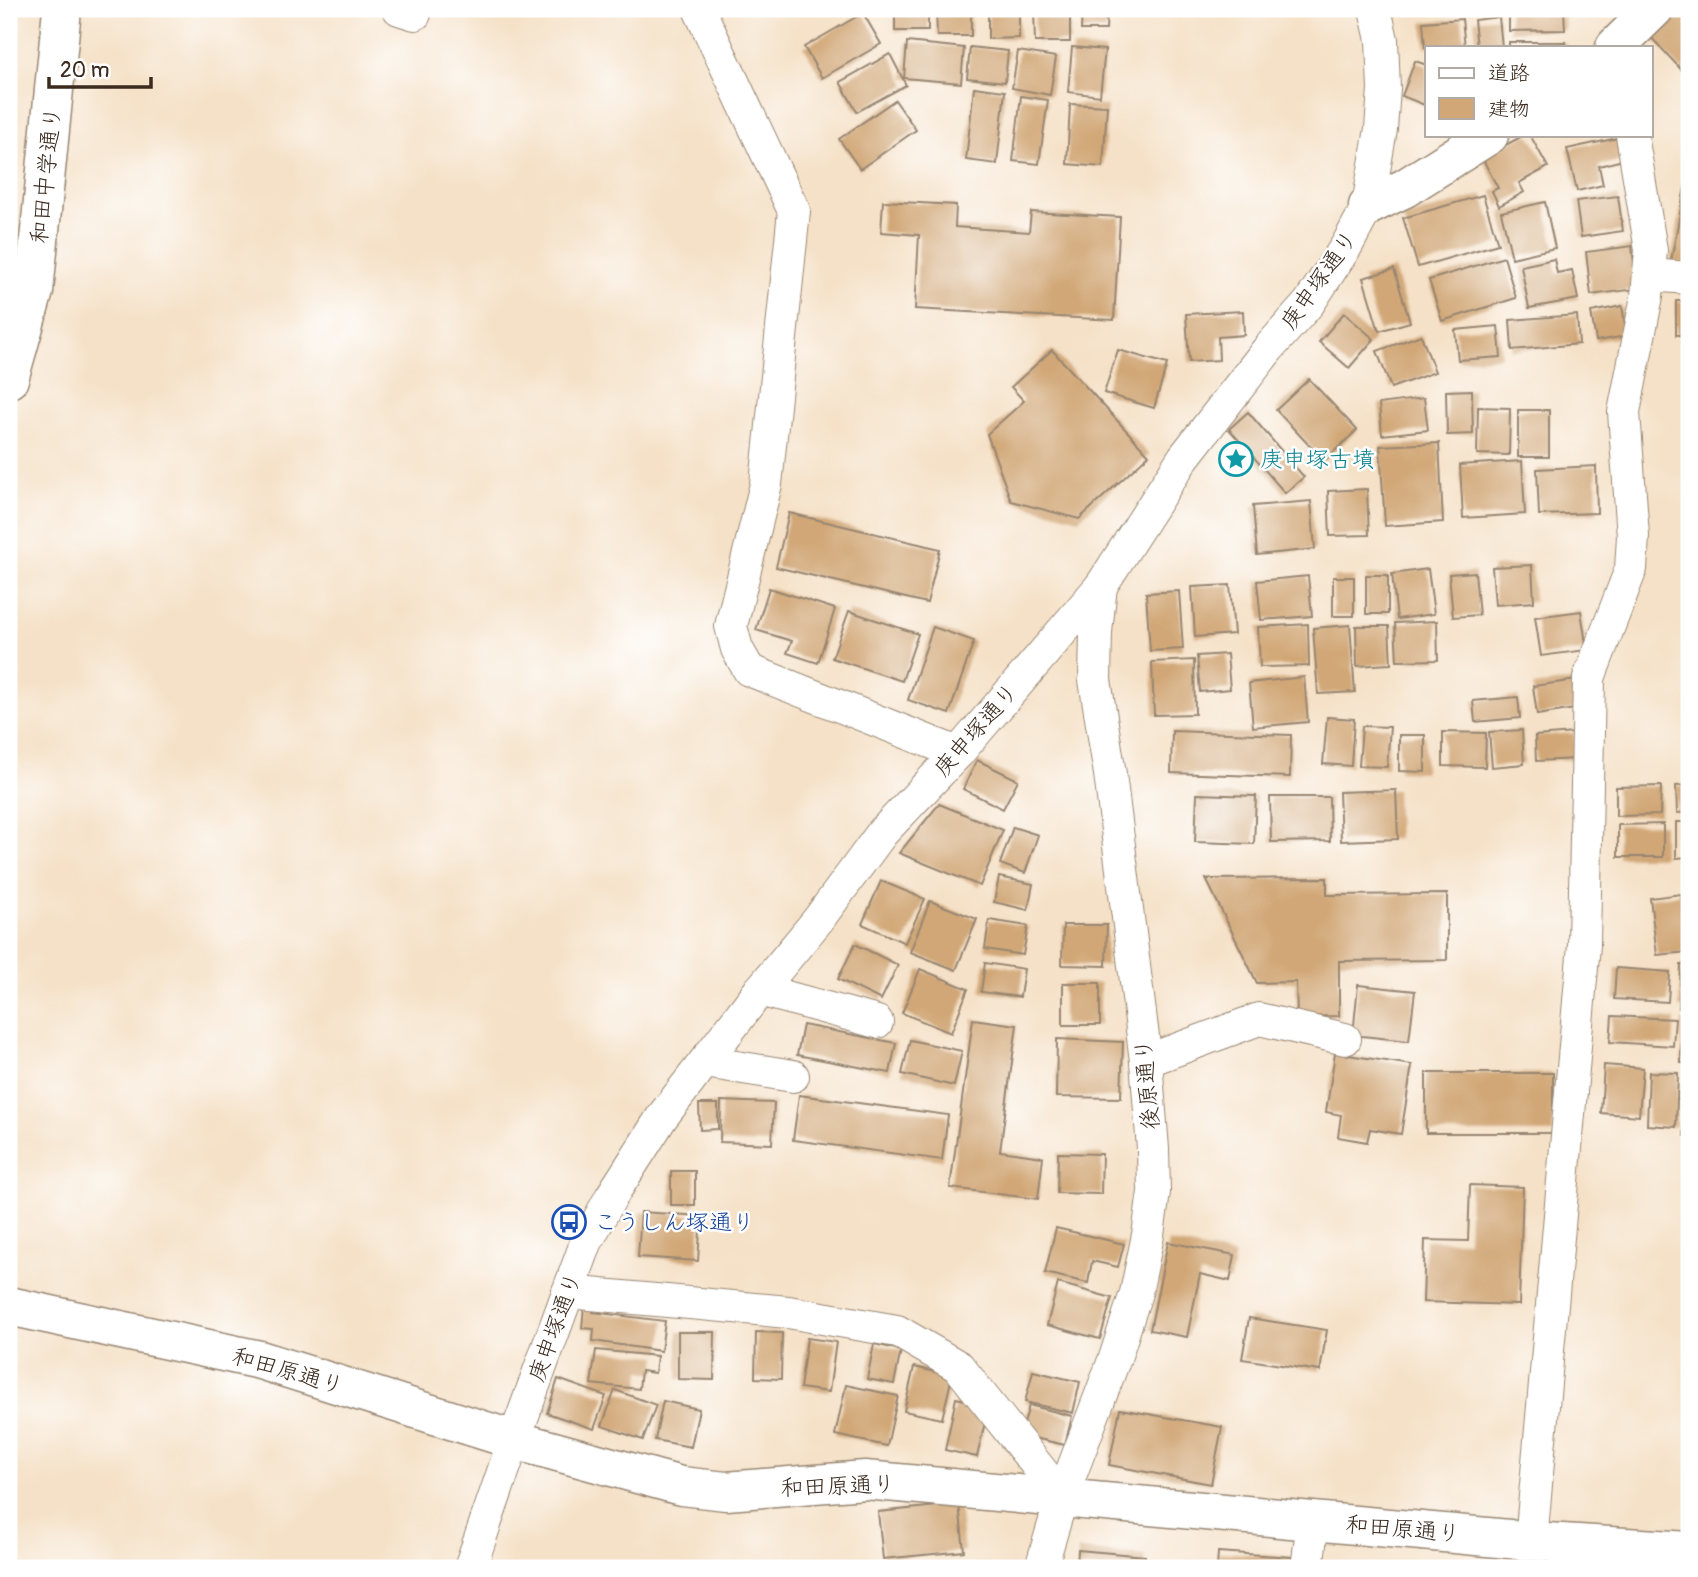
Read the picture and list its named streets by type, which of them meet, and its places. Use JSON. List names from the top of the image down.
{
  "streets": {
    "street": [
      "和田中学通り",
      "庚申塚通り",
      "後原通り",
      "和田原通り"
    ]
  },
  "crossings": [
    ["庚申塚通り", "後原通り"],
    ["庚申塚通り", "和田原通り"],
    ["後原通り", "和田原通り"]
  ],
  "places": {
    "place": ["庚申塚古墳"],
    "bus stop": ["こうしん塚通り"]
  },
  "legend": ["道路", "建物"],
  "scale_bar": "20 m"
}
